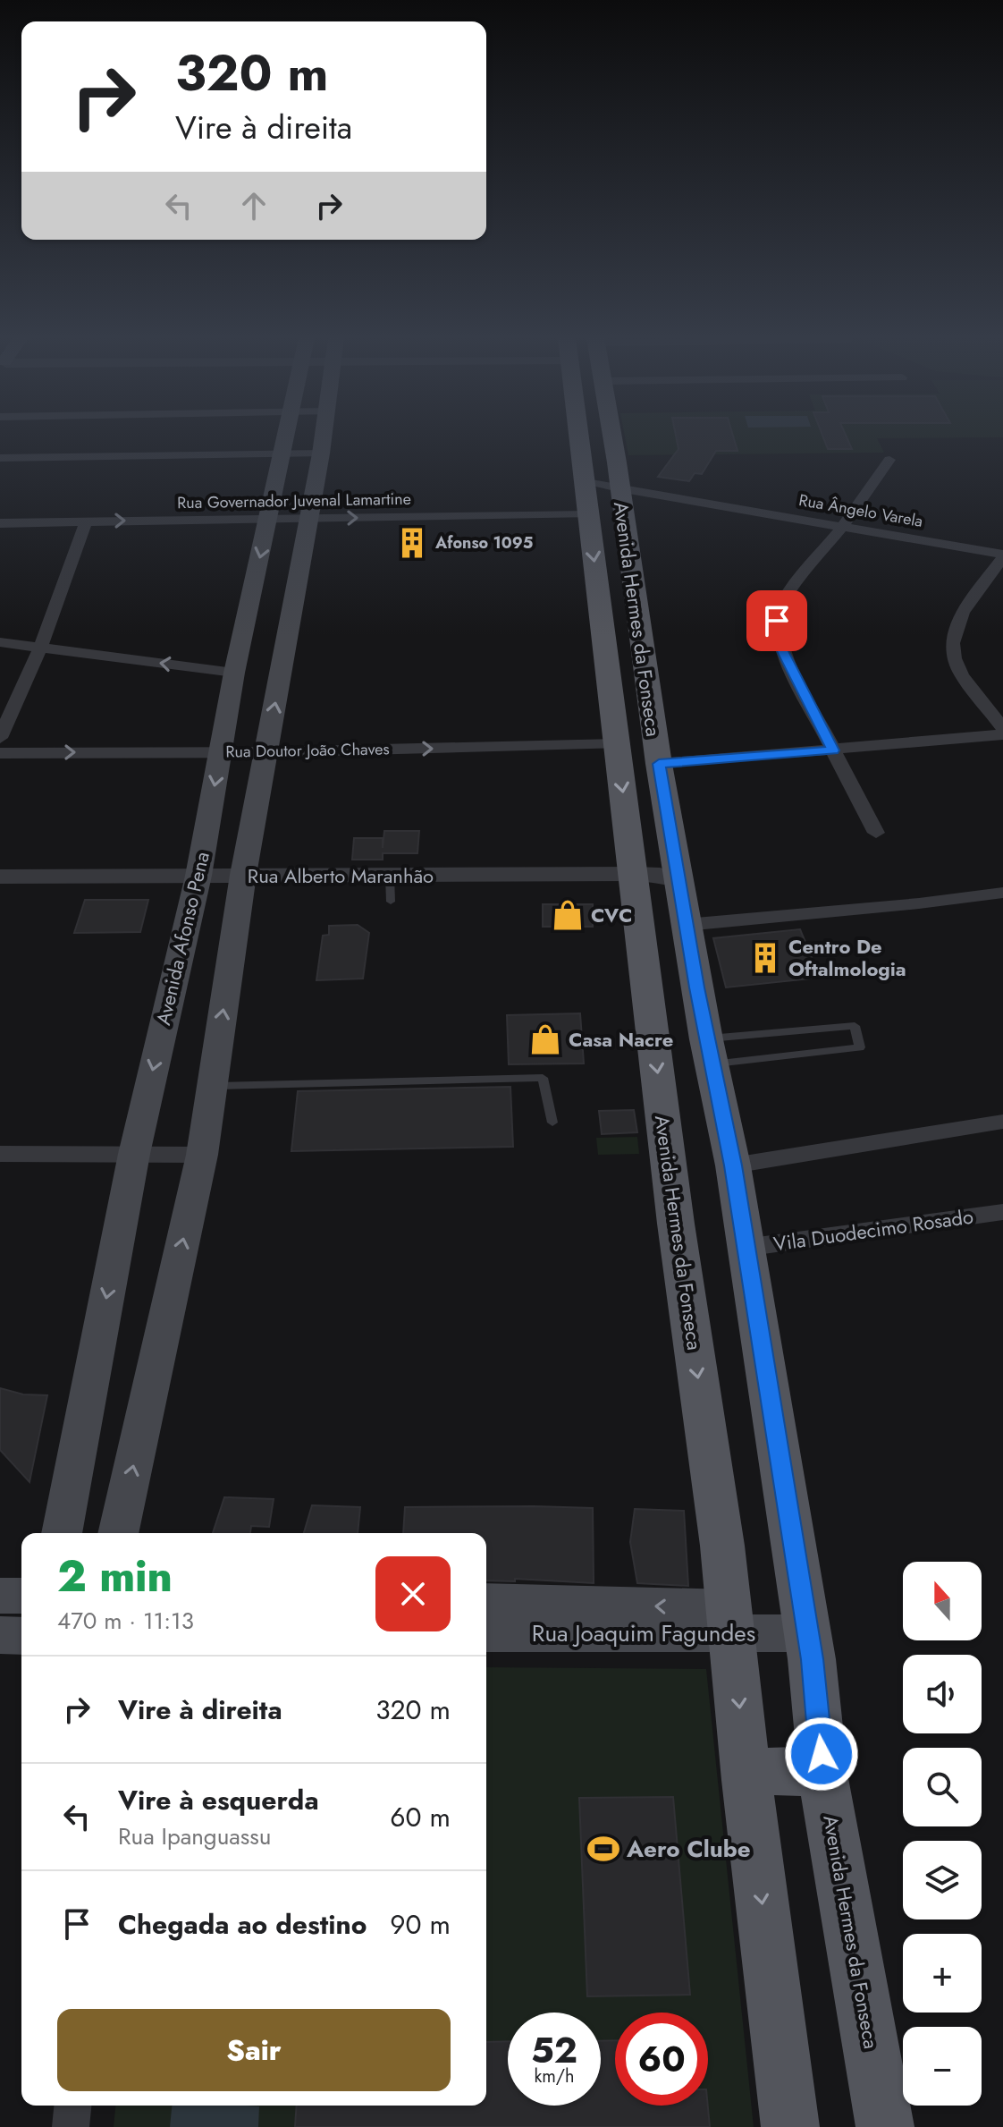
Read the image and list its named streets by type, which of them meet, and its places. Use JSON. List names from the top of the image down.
{
  "streets": {
    "main road": ["Avenida Hermes da Fonseca", "Avenida Afonso Pena", "Rua Joaquim Fagundes"],
    "street": [
      "Rua Governador Juvenal Lamartine",
      "Rua Ângelo Varela",
      "Rua Doutor João Chaves",
      "Rua Alberto Maranhão",
      "Vila Duodecimo Rosado"
    ]
  },
  "crossings": [
    ["Rua Governador Juvenal Lamartine", "Avenida Hermes da Fonseca"],
    ["Rua Governador Juvenal Lamartine", "Avenida Afonso Pena"],
    ["Rua Ângelo Varela", "Avenida Hermes da Fonseca"],
    ["Avenida Hermes da Fonseca", "Rua Doutor João Chaves"],
    ["Avenida Hermes da Fonseca", "Rua Alberto Maranhão"],
    ["Avenida Hermes da Fonseca", "Vila Duodecimo Rosado"],
    ["Avenida Hermes da Fonseca", "Rua Joaquim Fagundes"],
    ["Rua Doutor João Chaves", "Avenida Afonso Pena"],
    ["Rua Alberto Maranhão", "Avenida Afonso Pena"]
  ],
  "places": {
    "building": ["Afonso 1095", "Centro De Oftalmologia"],
    "shop": ["CVC", "Casa Nacre"],
    "sports": ["Aero Clube"]
  },
  "north": "top",
  "page": {
    "turn": ["320 m", "Vire à direita"],
    "heading": ["2 min", "470 m · 11:13"],
    "map_buttons": ["+", "−"],
    "list": [
      {
        "name": "Vire à direita",
        "value": "320 m"
      },
      {
        "name": "Vire à esquerda",
        "note": "Rua Ipanguassu",
        "value": "60 m"
      },
      {
        "name": "Chegada ao destino",
        "value": "90 m"
      }
    ],
    "buttons": "Sair",
    "speed": "52 km/h",
    "limit": "60"
  }
}
